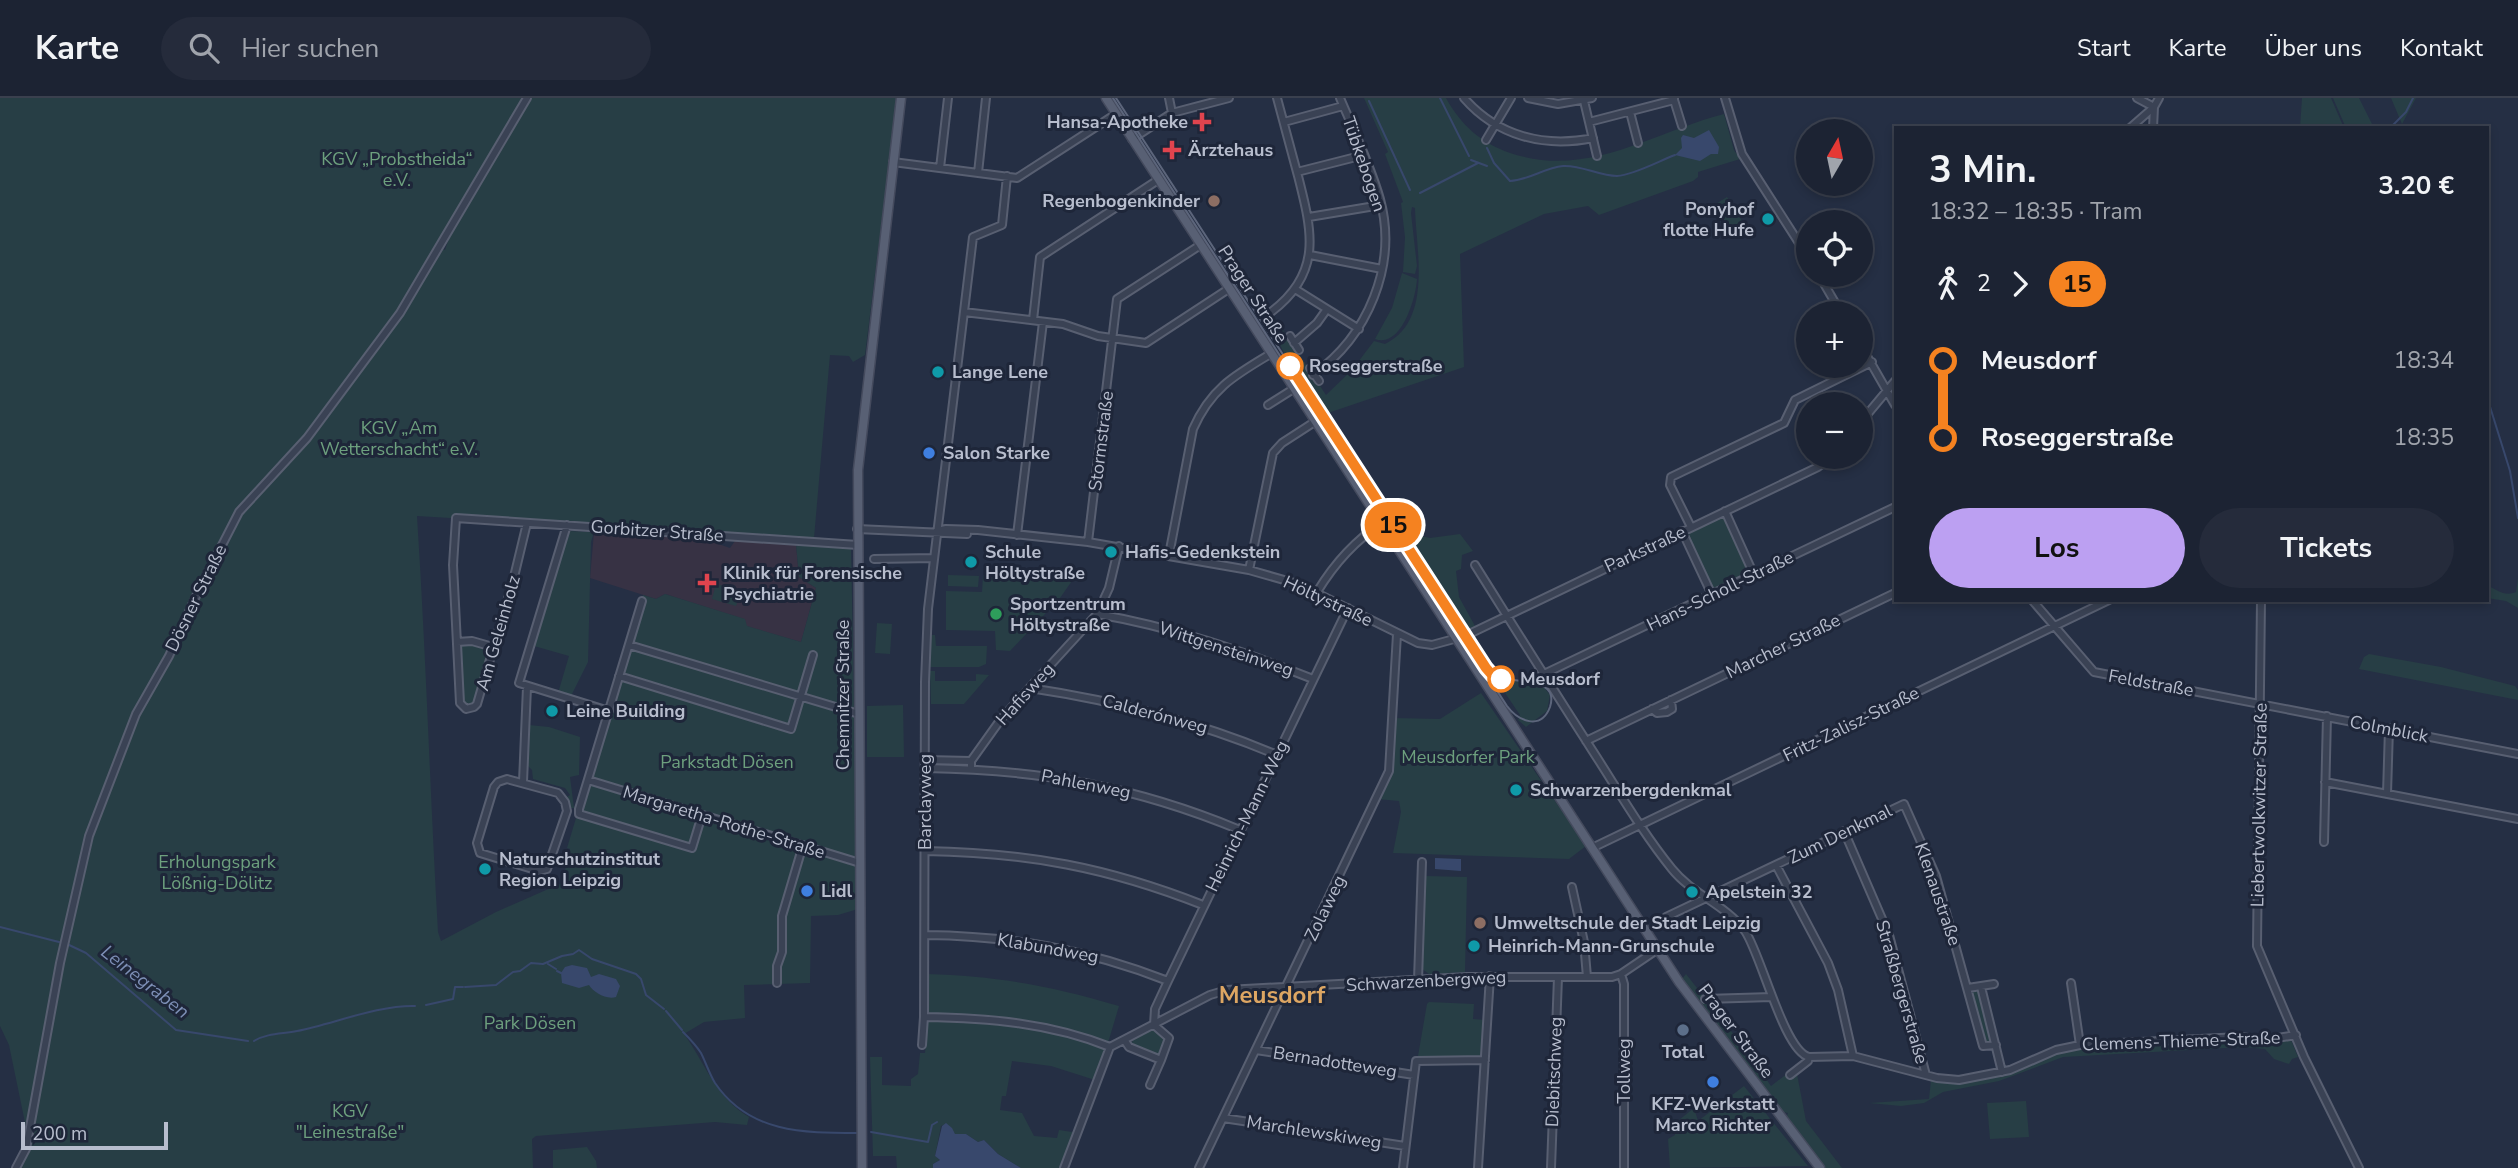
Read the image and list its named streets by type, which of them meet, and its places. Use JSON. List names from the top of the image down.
{
  "streets": {
    "main road": ["Prager Straße", "Chemnitzer Straße"],
    "street": [
      "Tübkebogen",
      "Stormstraße",
      "Gorbitzer Straße",
      "Parkstraße",
      "Hans-Scholl-Straße",
      "Dösner Straße",
      "Höltystraße",
      "Am Geleinholz",
      "Marcher Straße",
      "Wittgensteinweg",
      "Feldstraße",
      "Hafisweg",
      "Calderónweg",
      "Fritz-Zalisz-Straße",
      "Colmblick",
      "Pahlenweg",
      "Barclayweg",
      "Liebertwolkwitzer Straße",
      "Heinrich-Mann-Weg",
      "Margaretha-Rothe-Straße",
      "Zum Denkmal",
      "Klenaustraße",
      "Zolaweg",
      "Klabundweg",
      "Schwarzenbergweg",
      "Straßbergerstraße",
      "Clemens-Thieme-Straße",
      "Bernadotteweg",
      "Tollweg",
      "Diebitschweg",
      "Marchlewskiweg"
    ]
  },
  "crossings": [
    ["Prager Straße", "Stormstraße"],
    ["Prager Straße", "Parkstraße"],
    ["Prager Straße", "Höltystraße"],
    ["Prager Straße", "Fritz-Zalisz-Straße"],
    ["Prager Straße", "Schwarzenbergweg"],
    ["Stormstraße", "Höltystraße"],
    ["Gorbitzer Straße", "Am Geleinholz"],
    ["Gorbitzer Straße", "Chemnitzer Straße"],
    ["Parkstraße", "Höltystraße"],
    ["Höltystraße", "Hafisweg"],
    ["Höltystraße", "Chemnitzer Straße"],
    ["Höltystraße", "Barclayweg"],
    ["Höltystraße", "Heinrich-Mann-Weg"],
    ["Höltystraße", "Zolaweg"],
    ["Wittgensteinweg", "Hafisweg"],
    ["Wittgensteinweg", "Heinrich-Mann-Weg"],
    ["Feldstraße", "Fritz-Zalisz-Straße"],
    ["Feldstraße", "Colmblick"],
    ["Feldstraße", "Liebertwolkwitzer Straße"],
    ["Hafisweg", "Calderónweg"],
    ["Hafisweg", "Pahlenweg"],
    ["Chemnitzer Straße", "Margaretha-Rothe-Straße"],
    ["Calderónweg", "Heinrich-Mann-Weg"],
    ["Colmblick", "Liebertwolkwitzer Straße"],
    ["Pahlenweg", "Barclayweg"],
    ["Pahlenweg", "Heinrich-Mann-Weg"],
    ["Barclayweg", "Klabundweg"],
    ["Liebertwolkwitzer Straße", "Clemens-Thieme-Straße"],
    ["Heinrich-Mann-Weg", "Klabundweg"],
    ["Heinrich-Mann-Weg", "Schwarzenbergweg"],
    ["Zum Denkmal", "Klenaustraße"],
    ["Zum Denkmal", "Straßbergerstraße"],
    ["Zolaweg", "Schwarzenbergweg"],
    ["Zolaweg", "Bernadotteweg"],
    ["Zolaweg", "Marchlewskiweg"],
    ["Schwarzenbergweg", "Tollweg"],
    ["Schwarzenbergweg", "Diebitschweg"],
    ["Straßbergerstraße", "Clemens-Thieme-Straße"]
  ],
  "districts": ["Meusdorf"],
  "water": ["Leinegraben"],
  "parks": [
    "KGV „Probstheida“ e.V.",
    "KGV „Am Wetterschacht“ e.V.",
    "Meusdorfer Park",
    "Parkstadt Dösen",
    "Erholungspark Lößnig-Dölitz",
    "Park Dösen",
    "KGV \"Leinestraße\""
  ],
  "places": {
    "health": ["Hansa-Apotheke", "Ärztehaus", "Klinik für Forensische Psychiatrie"],
    "other": [
      "Regenbogenkinder",
      "Ponyhof flotte Hufe",
      "Roseggerstraße",
      "Lange Lene",
      "Salon Starke",
      "Hafis-Gedenkstein",
      "Schule Höltystraße",
      "Sportzentrum Höltystraße",
      "Meusdorf",
      "Leine Building",
      "Schwarzenbergdenkmal",
      "Naturschutzinstitut Region Leipzig",
      "Lidl",
      "Apelstein 32",
      "Umweltschule der Stadt Leipzig",
      "Heinrich-Mann-Grunschule",
      "Total",
      "KFZ-Werkstatt Marco Richter"
    ]
  },
  "lines": ["tram line 15"],
  "scale_bar": "200 m",
  "north": "top",
  "page": {
    "header": "Karte",
    "search": "Hier suchen",
    "nav": [
      "Start",
      "Karte",
      "Über uns",
      "Kontakt"
    ],
    "on_map": "15",
    "map_buttons": ["+", "−"],
    "heading": ["3 Min.", "18:32 – 18:35 · Tram", "3.20 €"],
    "legs": ["2", "15"],
    "list": [
      {
        "name": "Meusdorf",
        "value": "18:34"
      },
      {
        "name": "Roseggerstraße",
        "value": "18:35"
      }
    ],
    "buttons": ["Los", "Tickets"],
    "scale": "200 m"
  }
}
